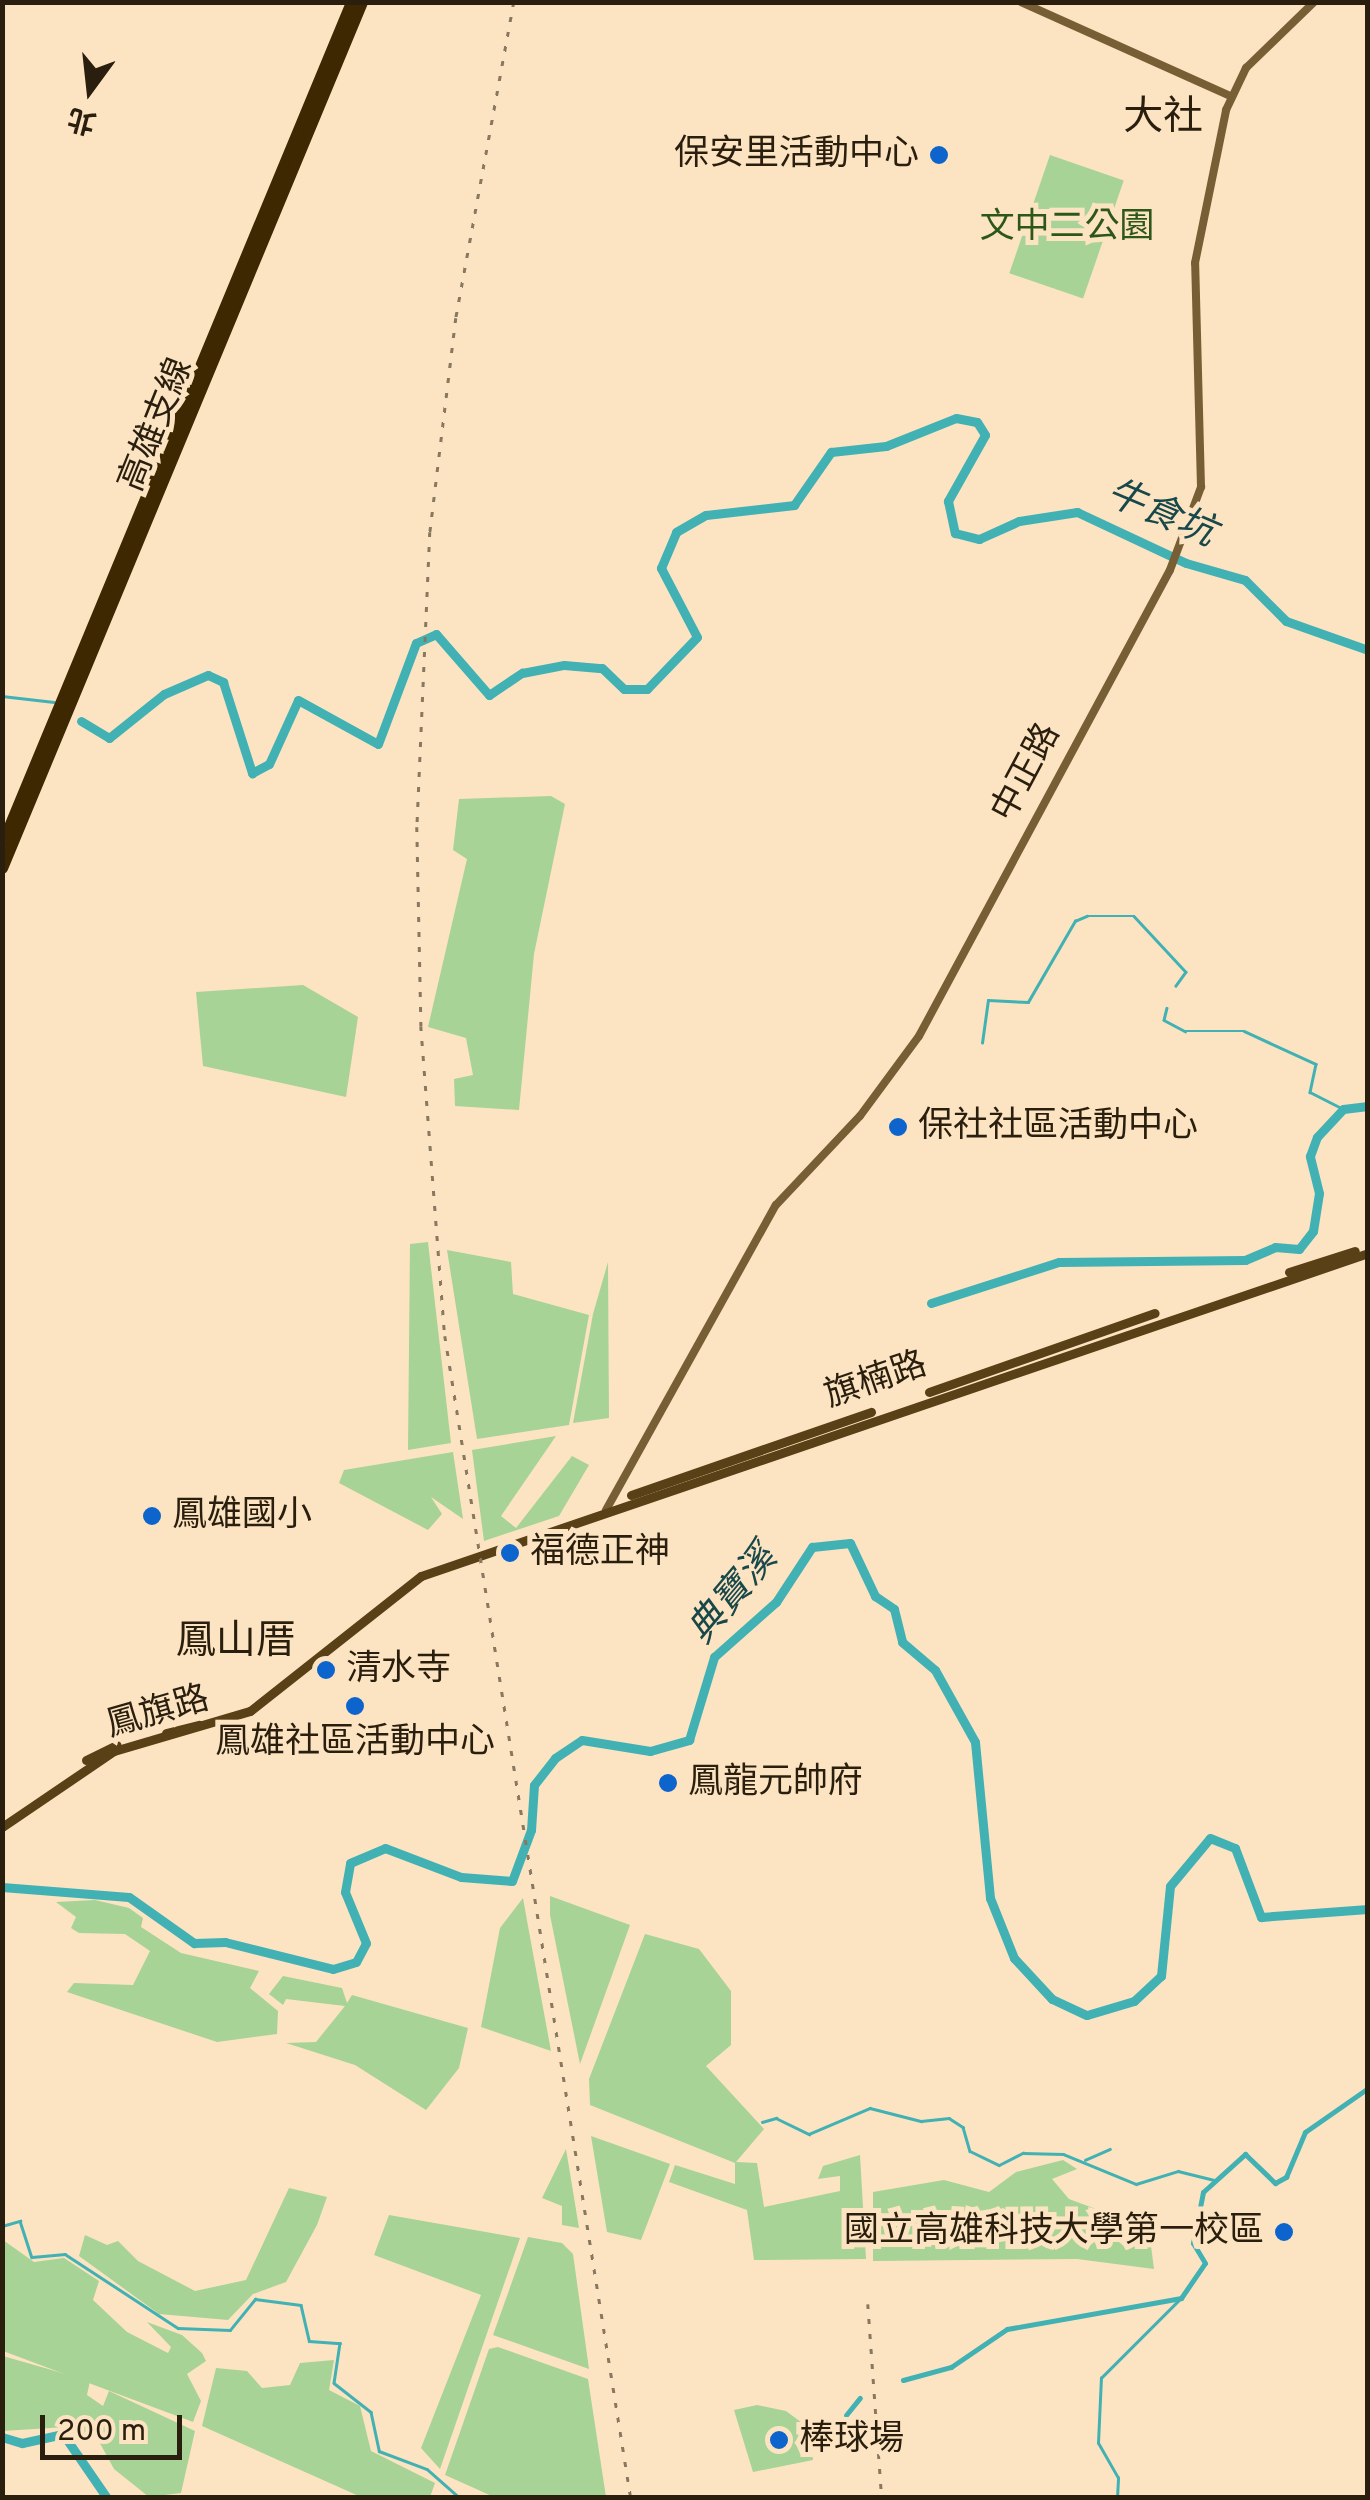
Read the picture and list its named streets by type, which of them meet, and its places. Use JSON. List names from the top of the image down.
{
  "streets": {
    "highway": ["高雄支線"],
    "main road": ["中正路", "旗楠路", "鳳旗路"]
  },
  "crossings": [
    ["中正路", "旗楠路"],
    ["旗楠路", "鳳旗路"]
  ],
  "districts": ["大社", "鳳山厝"],
  "water": ["牛食坑", "典寶溪"],
  "parks": ["文中二公園"],
  "places": [
    "保安里活動中心",
    "保社社區活動中心",
    "鳳雄國小",
    "福德正神",
    "清水寺",
    "鳳雄社區活動中心",
    "鳳龍元帥府",
    "國立高雄科技大學第一校區",
    "棒球場"
  ],
  "scale_bar": "200 m",
  "north": "bottom"
}
